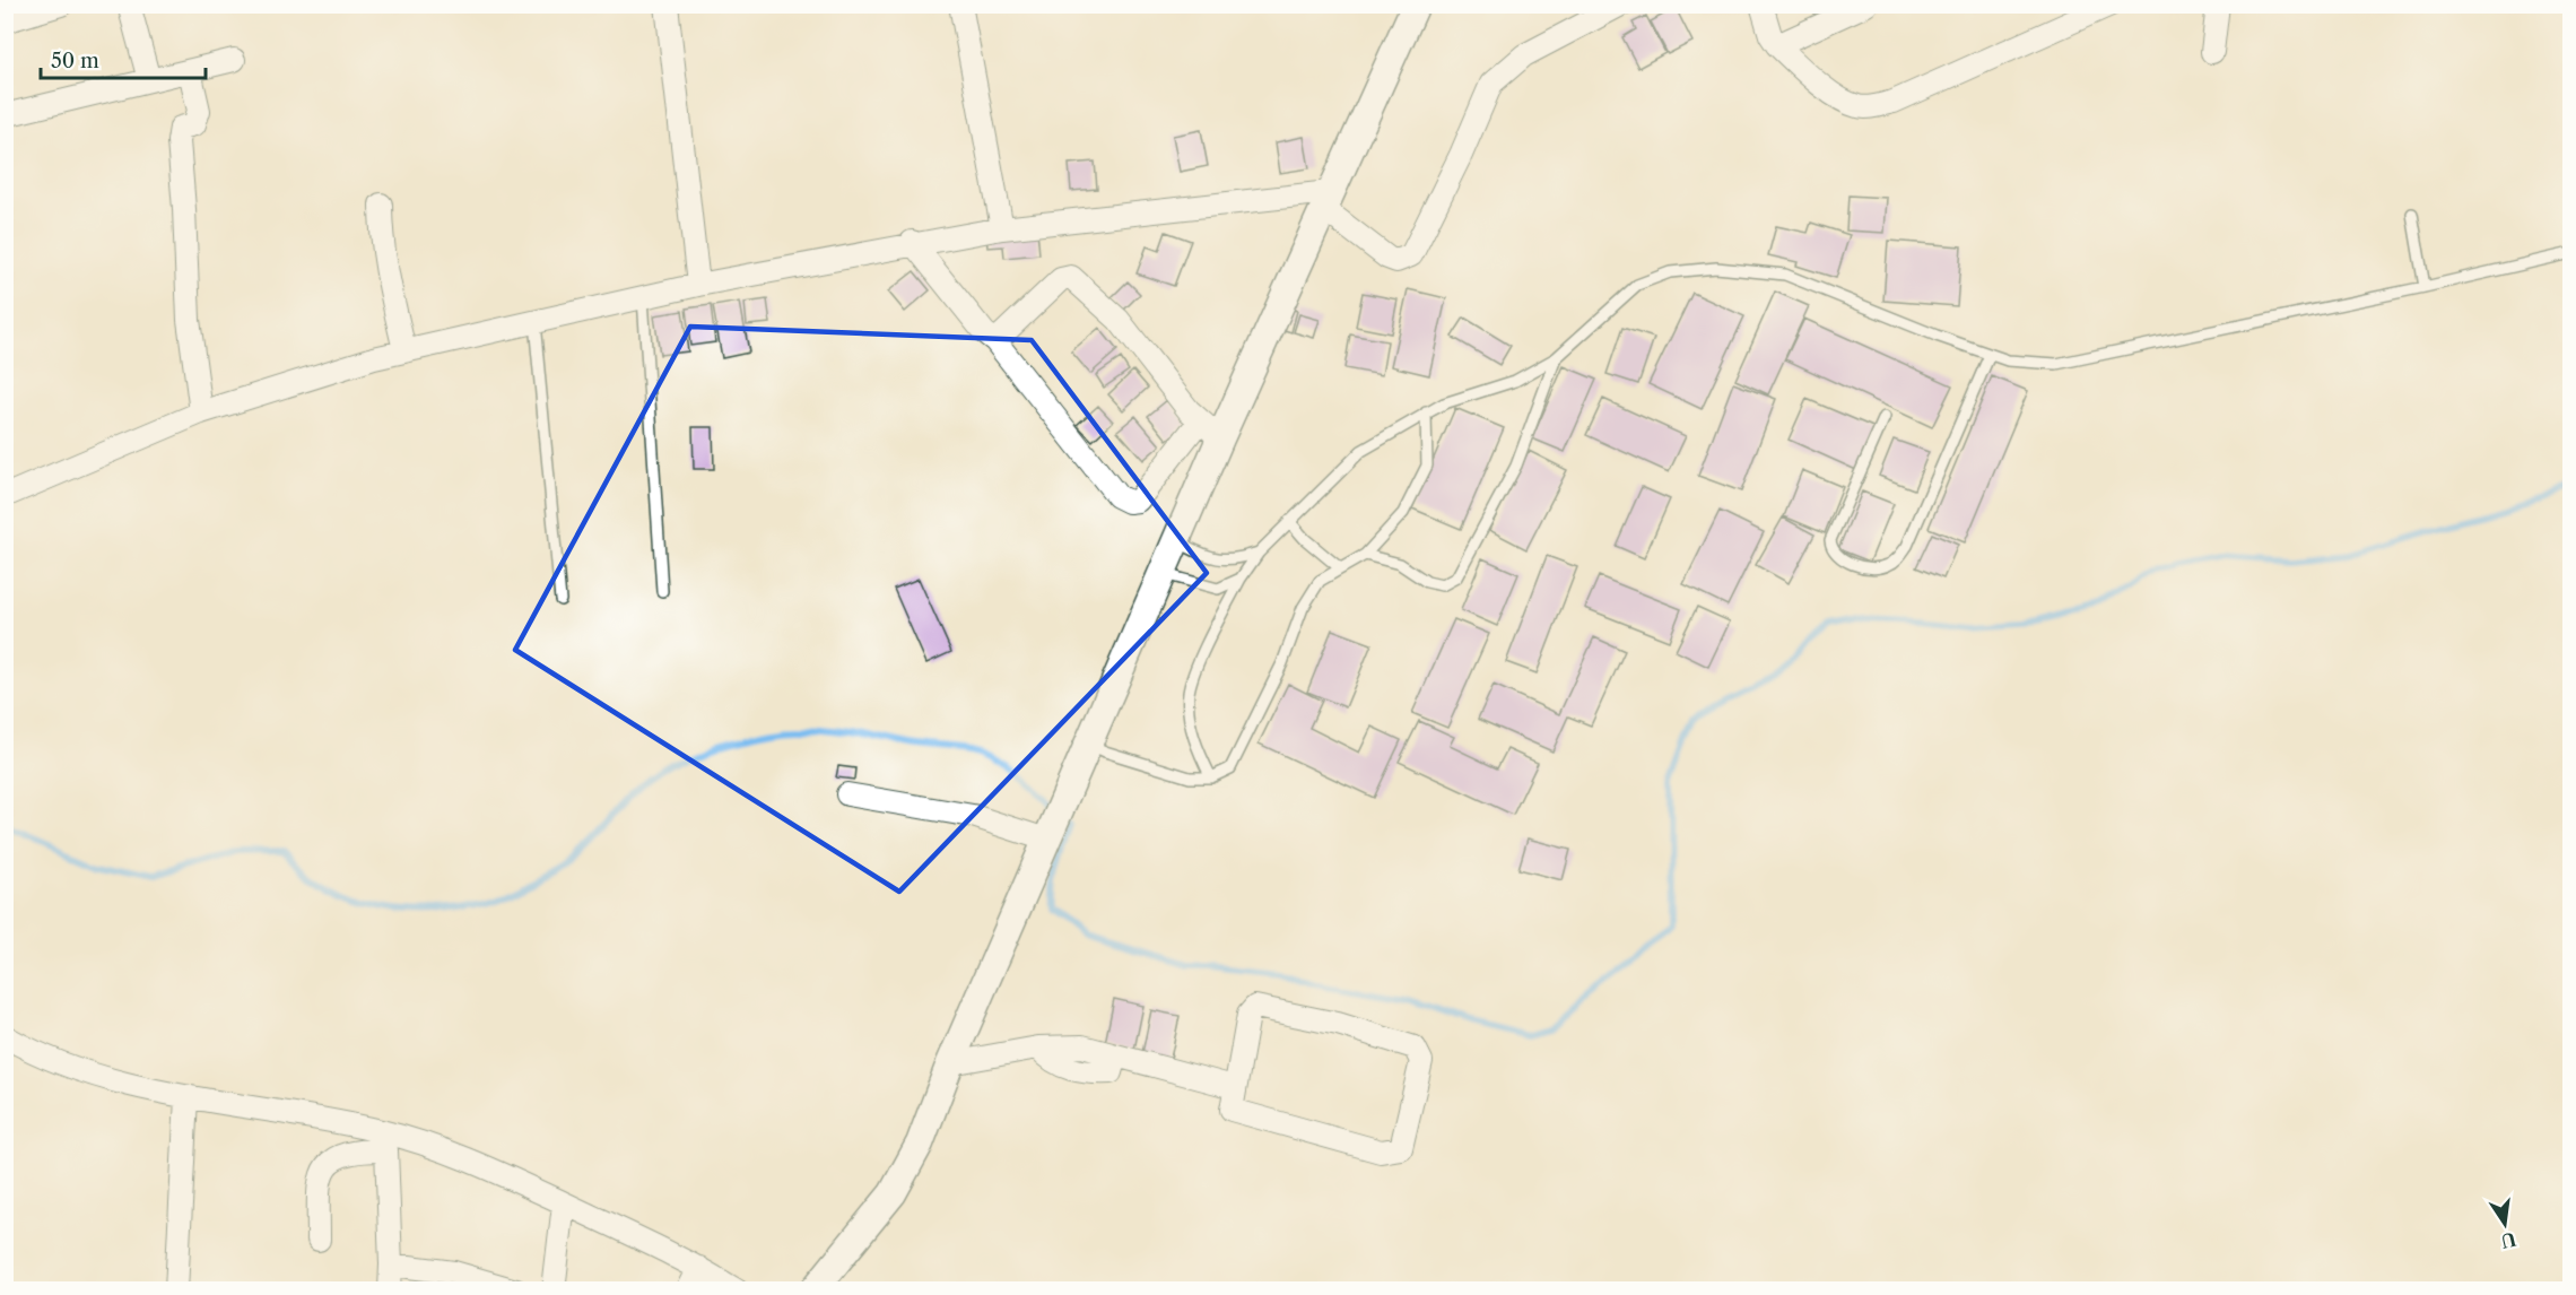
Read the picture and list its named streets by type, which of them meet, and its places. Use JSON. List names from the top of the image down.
{
  "scale_bar": "50 m",
  "north": "bottom"
}
